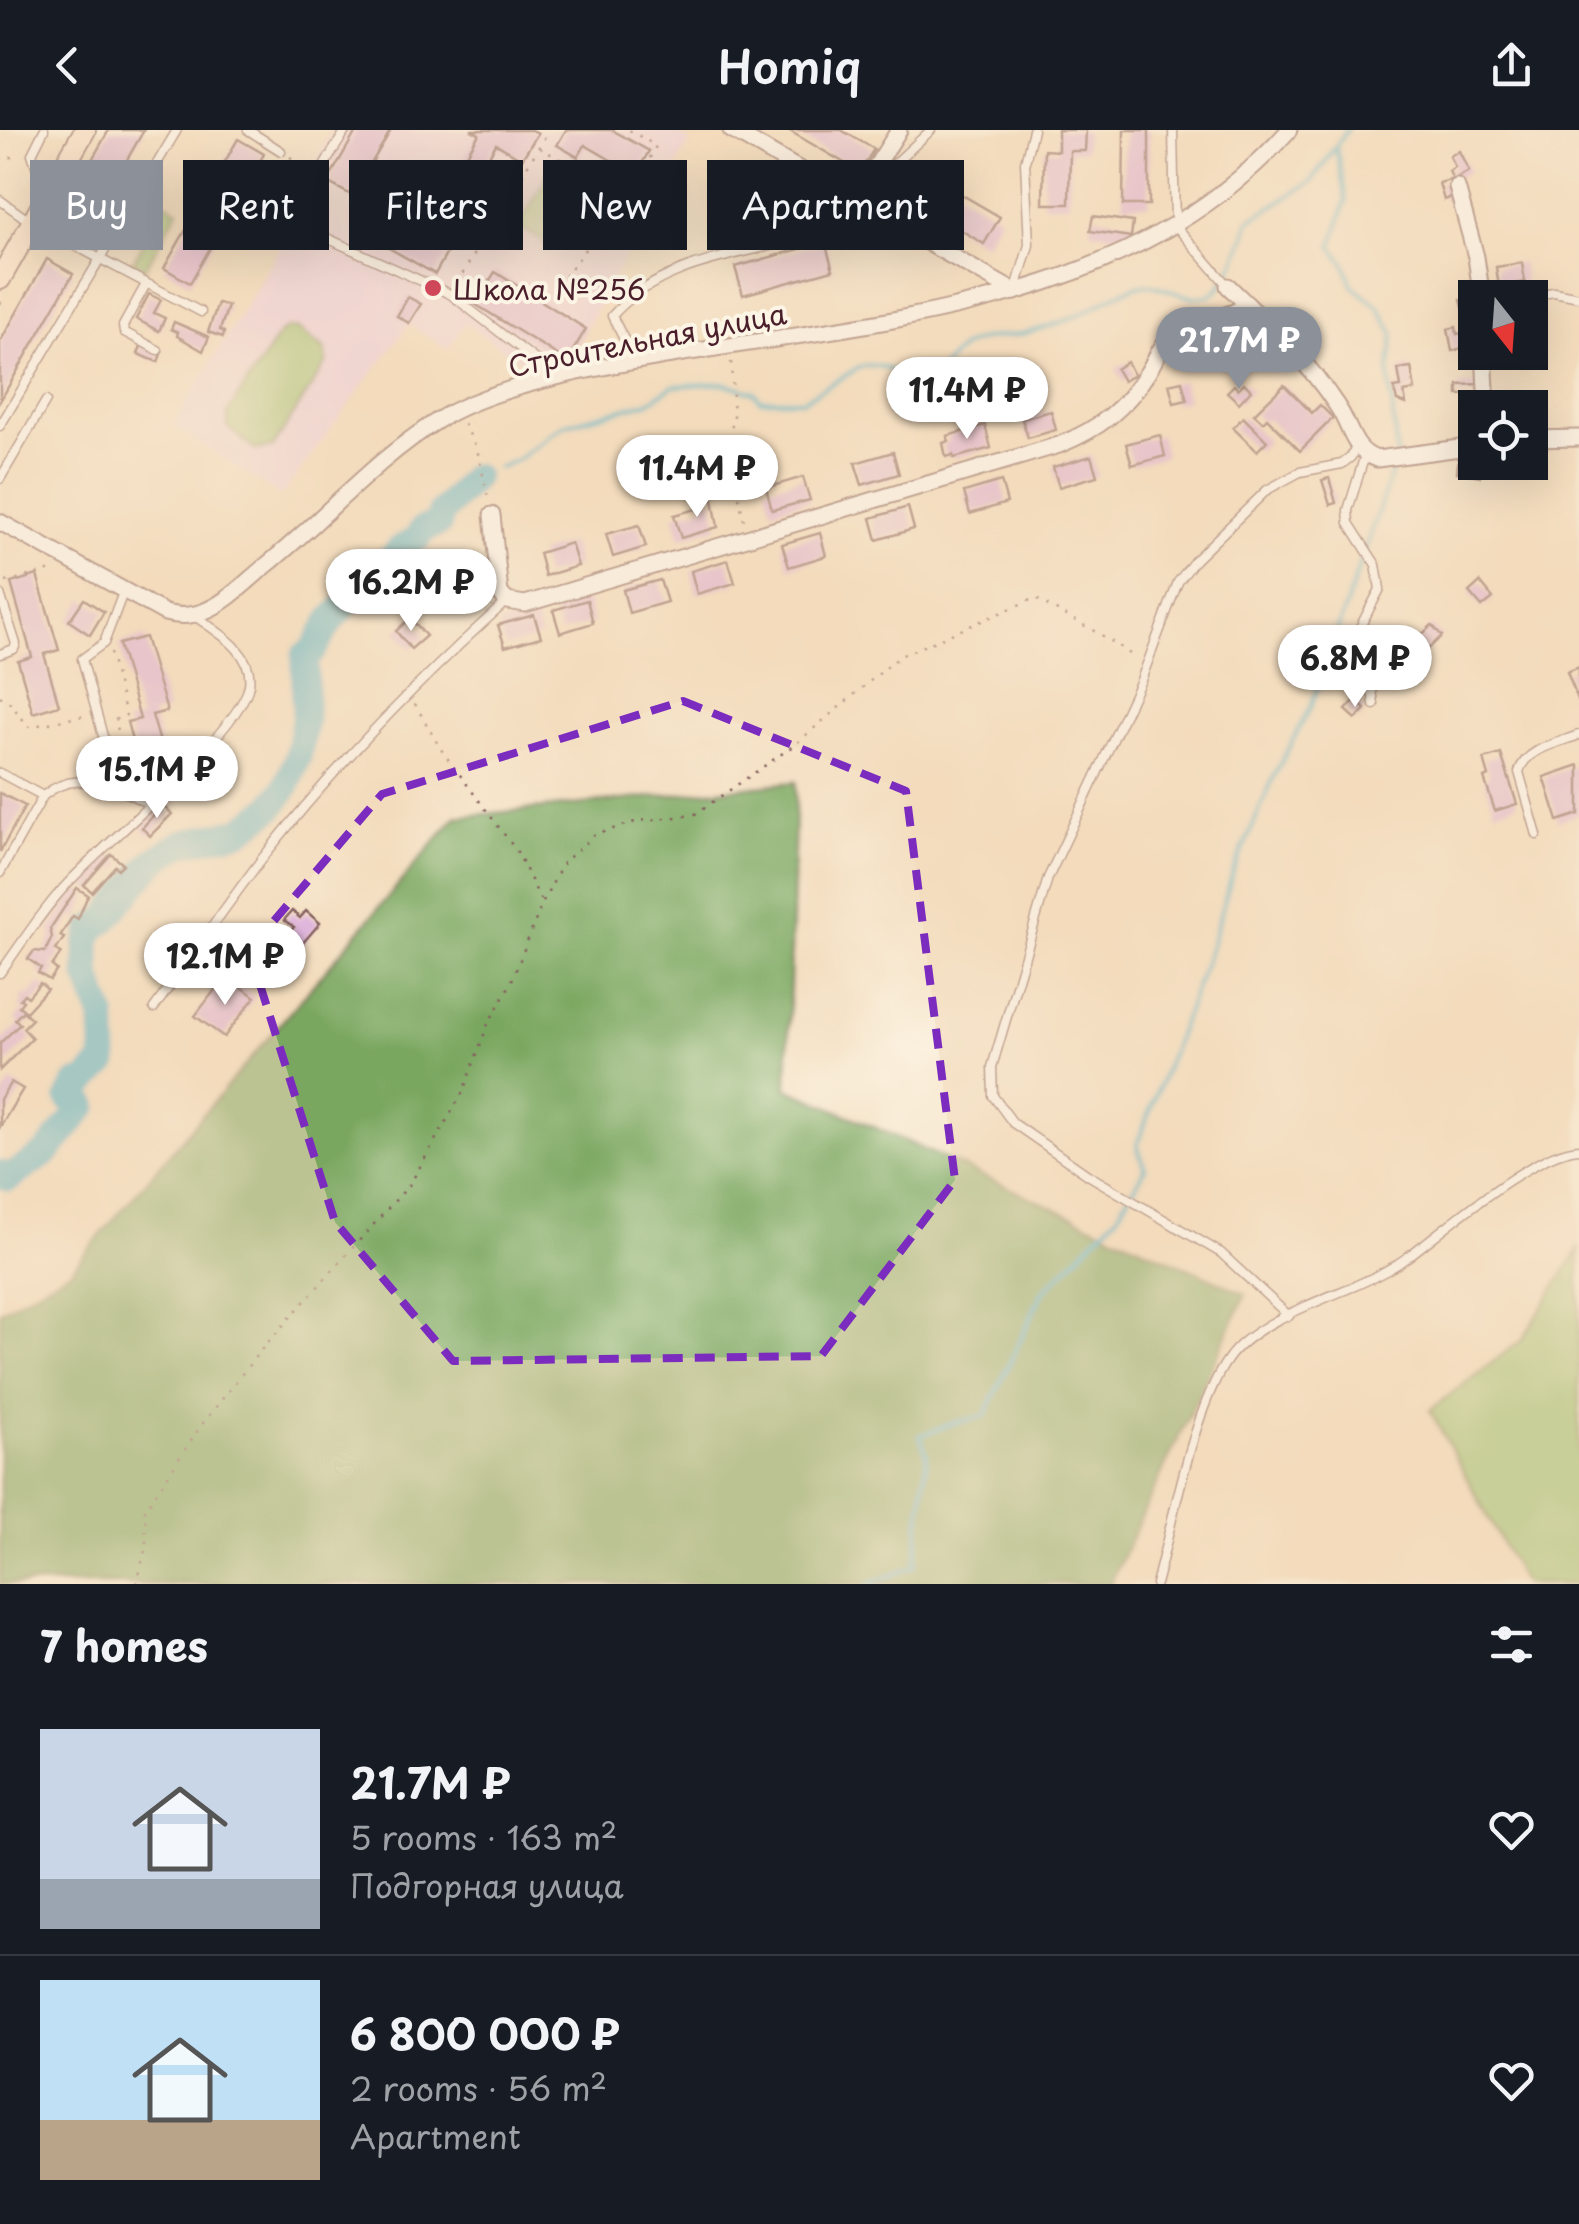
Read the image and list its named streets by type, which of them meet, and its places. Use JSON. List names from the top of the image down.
{
  "streets": {
    "street": ["Строительная улица"]
  },
  "places": ["Школа №256"],
  "north": "bottom",
  "page": {
    "header": "Homiq",
    "chip": [
      "Buy",
      "Rent",
      "Filters",
      "New",
      "Apartment"
    ],
    "price": [
      "21.7M ₽",
      "11.4M ₽",
      "11.4M ₽",
      "16.2M ₽",
      "6.8M ₽",
      "15.1M ₽",
      "12.1M ₽"
    ],
    "heading": "7 homes",
    "list": [
      {
        "name": "21.7M ₽",
        "note": "5 rooms · 163 m² · Подгорная улица"
      },
      {
        "name": "6 800 000 ₽",
        "note": "2 rooms · 56 m² · Apartment"
      }
    ]
  }
}
